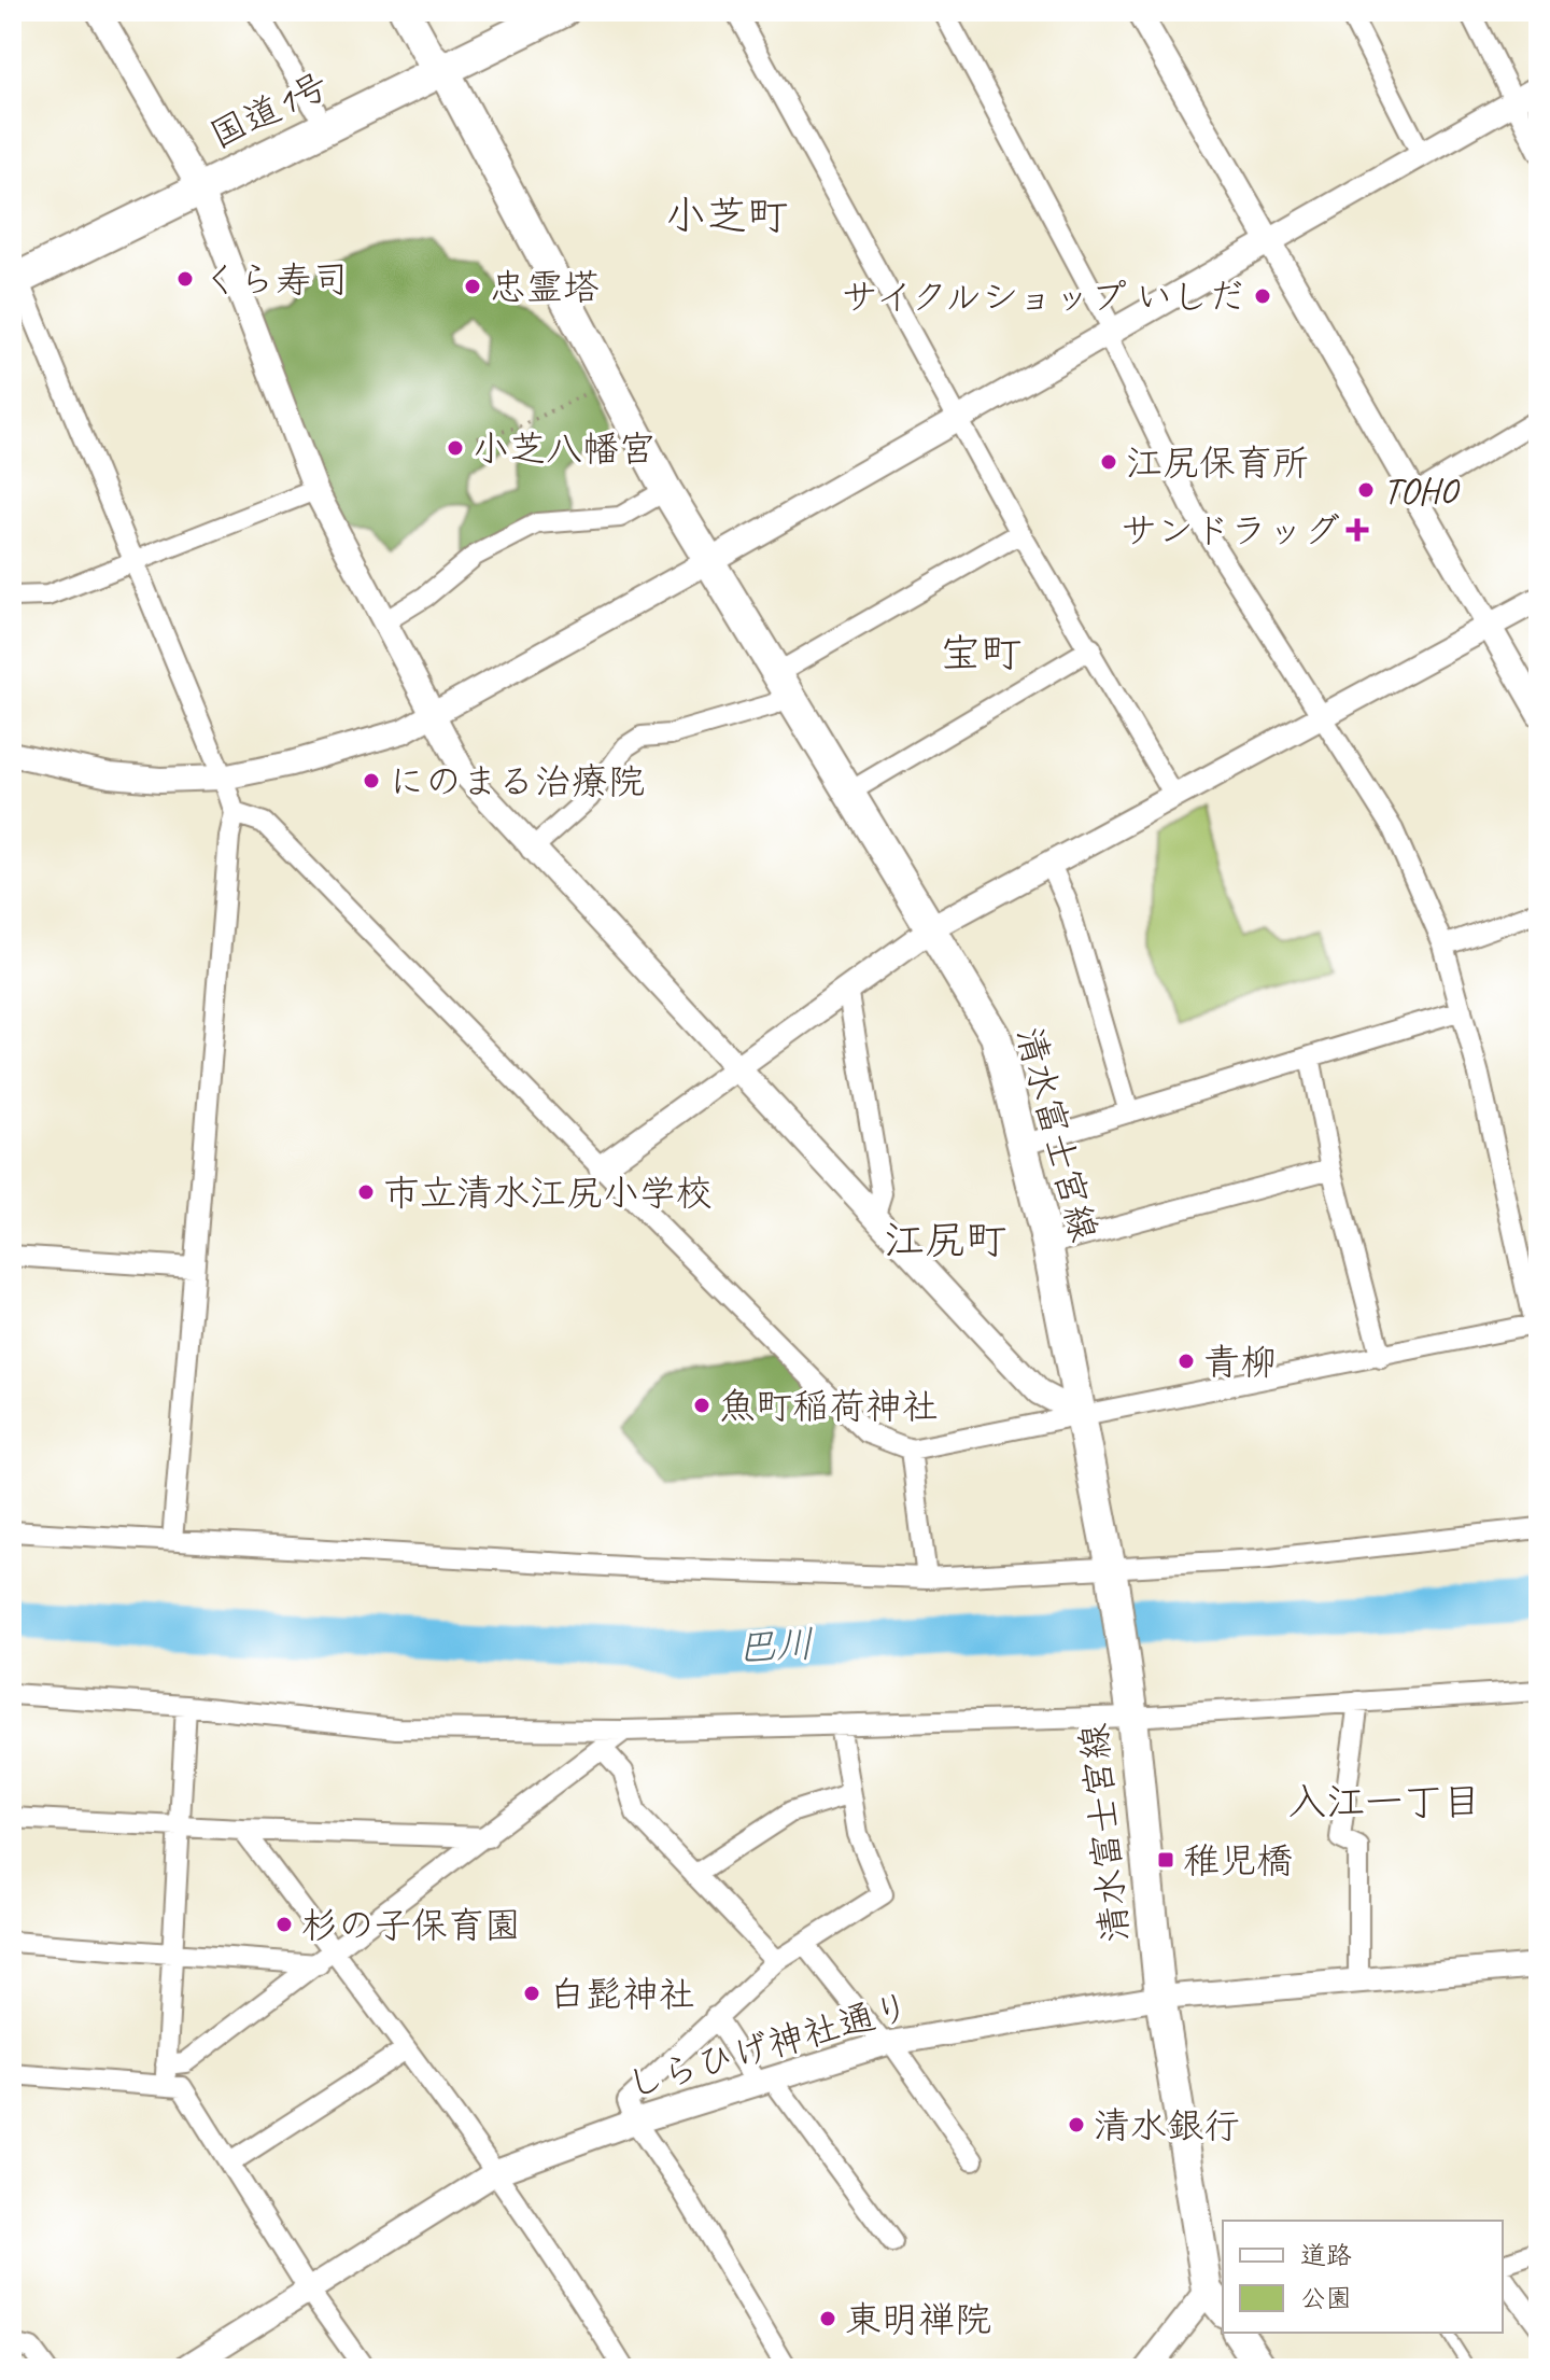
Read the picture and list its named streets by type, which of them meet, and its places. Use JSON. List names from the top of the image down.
{
  "streets": {
    "highway": ["国道1号"],
    "main road": ["清水富士宮線"],
    "street": ["しらひげ神社通り"]
  },
  "crossings": [
    ["国道1号", "清水富士宮線"],
    ["清水富士宮線", "しらひげ神社通り"]
  ],
  "districts": [
    "小芝町",
    "宝町",
    "江尻町",
    "入江一丁目"
  ],
  "water": ["巴川"],
  "places": {
    "other": [
      "くら寿司",
      "忠霊塔",
      "サイクルショップ いしだ",
      "小芝八幡宮",
      "江尻保育所",
      "TOHO",
      "にのまる治療院",
      "市立清水江尻小学校",
      "青柳",
      "魚町稲荷神社",
      "杉の子保育園",
      "白髭神社",
      "清水銀行",
      "東明禅院"
    ],
    "health": ["サンドラッグ"],
    "transit": ["稚児橋"]
  },
  "legend": ["道路", "公園"]
}
